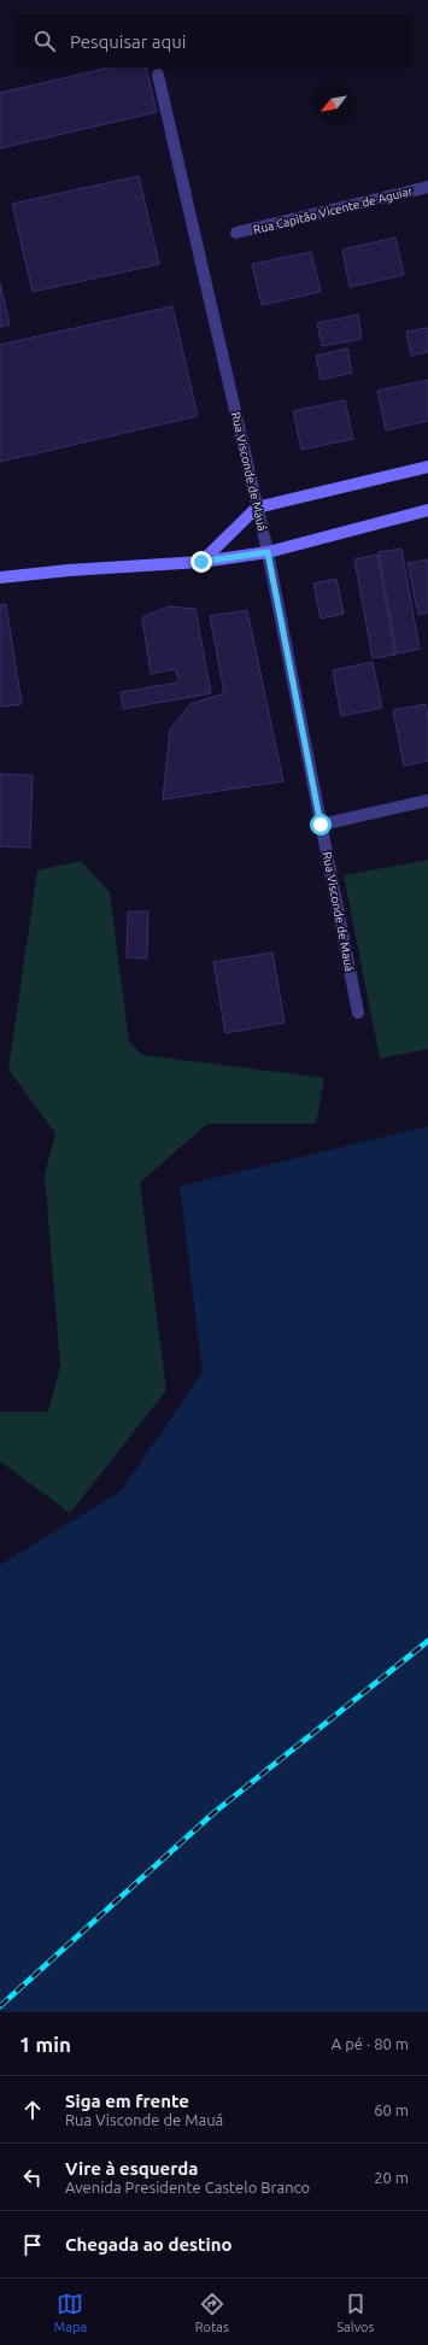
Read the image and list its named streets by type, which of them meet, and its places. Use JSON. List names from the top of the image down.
{
  "streets": {
    "street": ["Rua Capitão Vicente de Aguiar", "Rua Visconde de Mauá"]
  },
  "north": "bottom left",
  "page": {
    "search": "Pesquisar aqui",
    "heading": ["1 min", "A pé · 80 m"],
    "list": [
      ["Siga em frente", "Rua Visconde de Mauá", "60 m"],
      ["Vire à esquerda", "Avenida Presidente Castelo Branco", "20 m"],
      "Chegada ao destino"
    ],
    "nav": ["Mapa", "Rotas", "Salvos"]
  }
}
